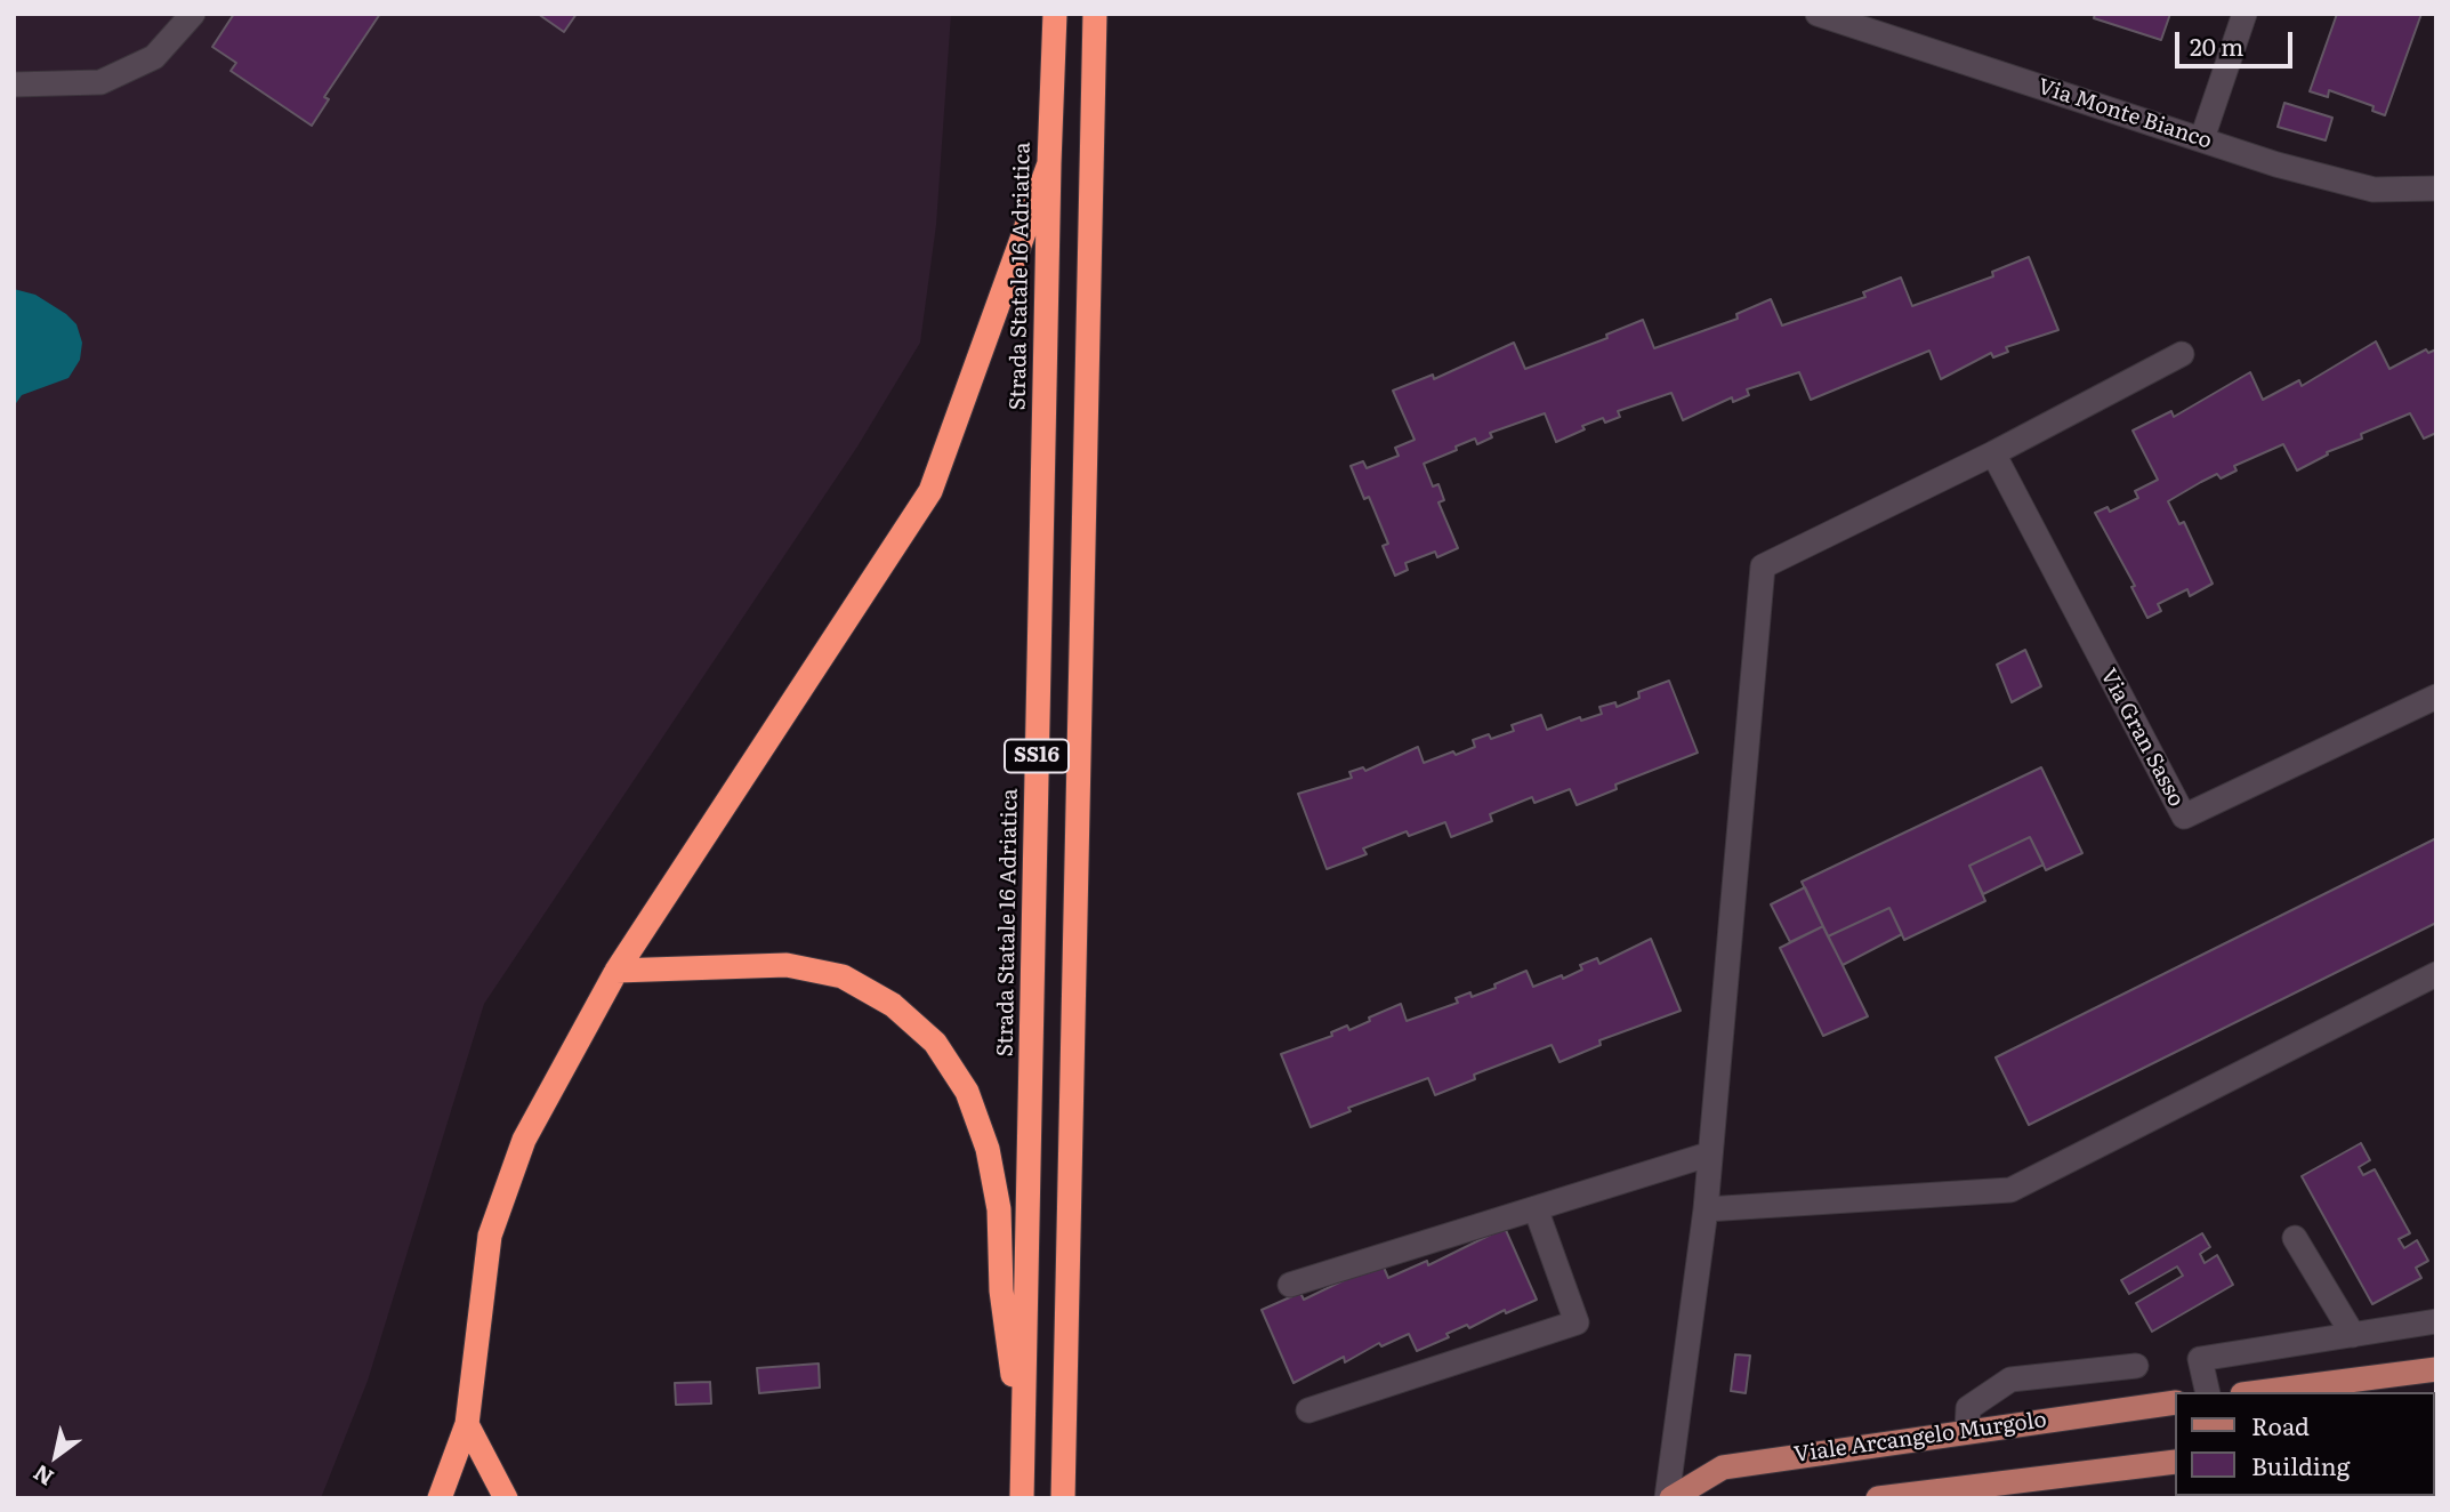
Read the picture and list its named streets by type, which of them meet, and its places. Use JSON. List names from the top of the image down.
{
  "streets": {
    "highway": ["Strada Statale 16 Adriatica", "SS16"],
    "main road": ["Viale Arcangelo Murgolo"],
    "street": ["Via Monte Bianco", "Via Gran Sasso"]
  },
  "legend": ["Road", "Building"],
  "scale_bar": "20 m",
  "north": "bottom left"
}
